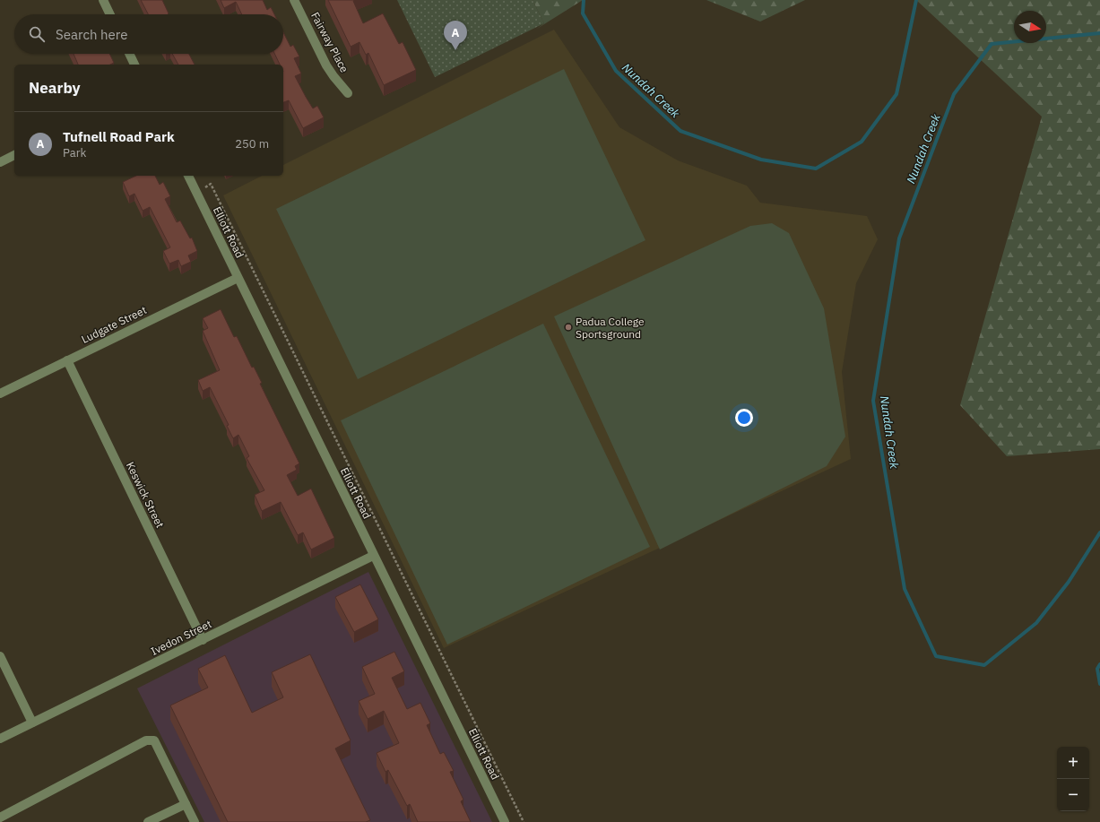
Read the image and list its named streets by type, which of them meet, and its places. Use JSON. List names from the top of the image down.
{
  "streets": {
    "street": [
      "Fairway Place",
      "Elliott Road",
      "Ludgate Street",
      "Keswick Street",
      "Ivedon Street"
    ]
  },
  "crossings": [
    ["Elliott Road", "Ludgate Street"],
    ["Elliott Road", "Ivedon Street"],
    ["Ludgate Street", "Keswick Street"],
    ["Keswick Street", "Ivedon Street"]
  ],
  "water": ["Nundah Creek"],
  "places": ["Padua College Sportsground"],
  "north": "right",
  "page": {
    "search": "Search here",
    "pins": "A",
    "heading": "Nearby",
    "list": [
      {
        "mark": "A",
        "name": "Tufnell Road Park",
        "note": "Park",
        "value": "250 m"
      }
    ],
    "map_buttons": ["+", "−"]
  }
}
